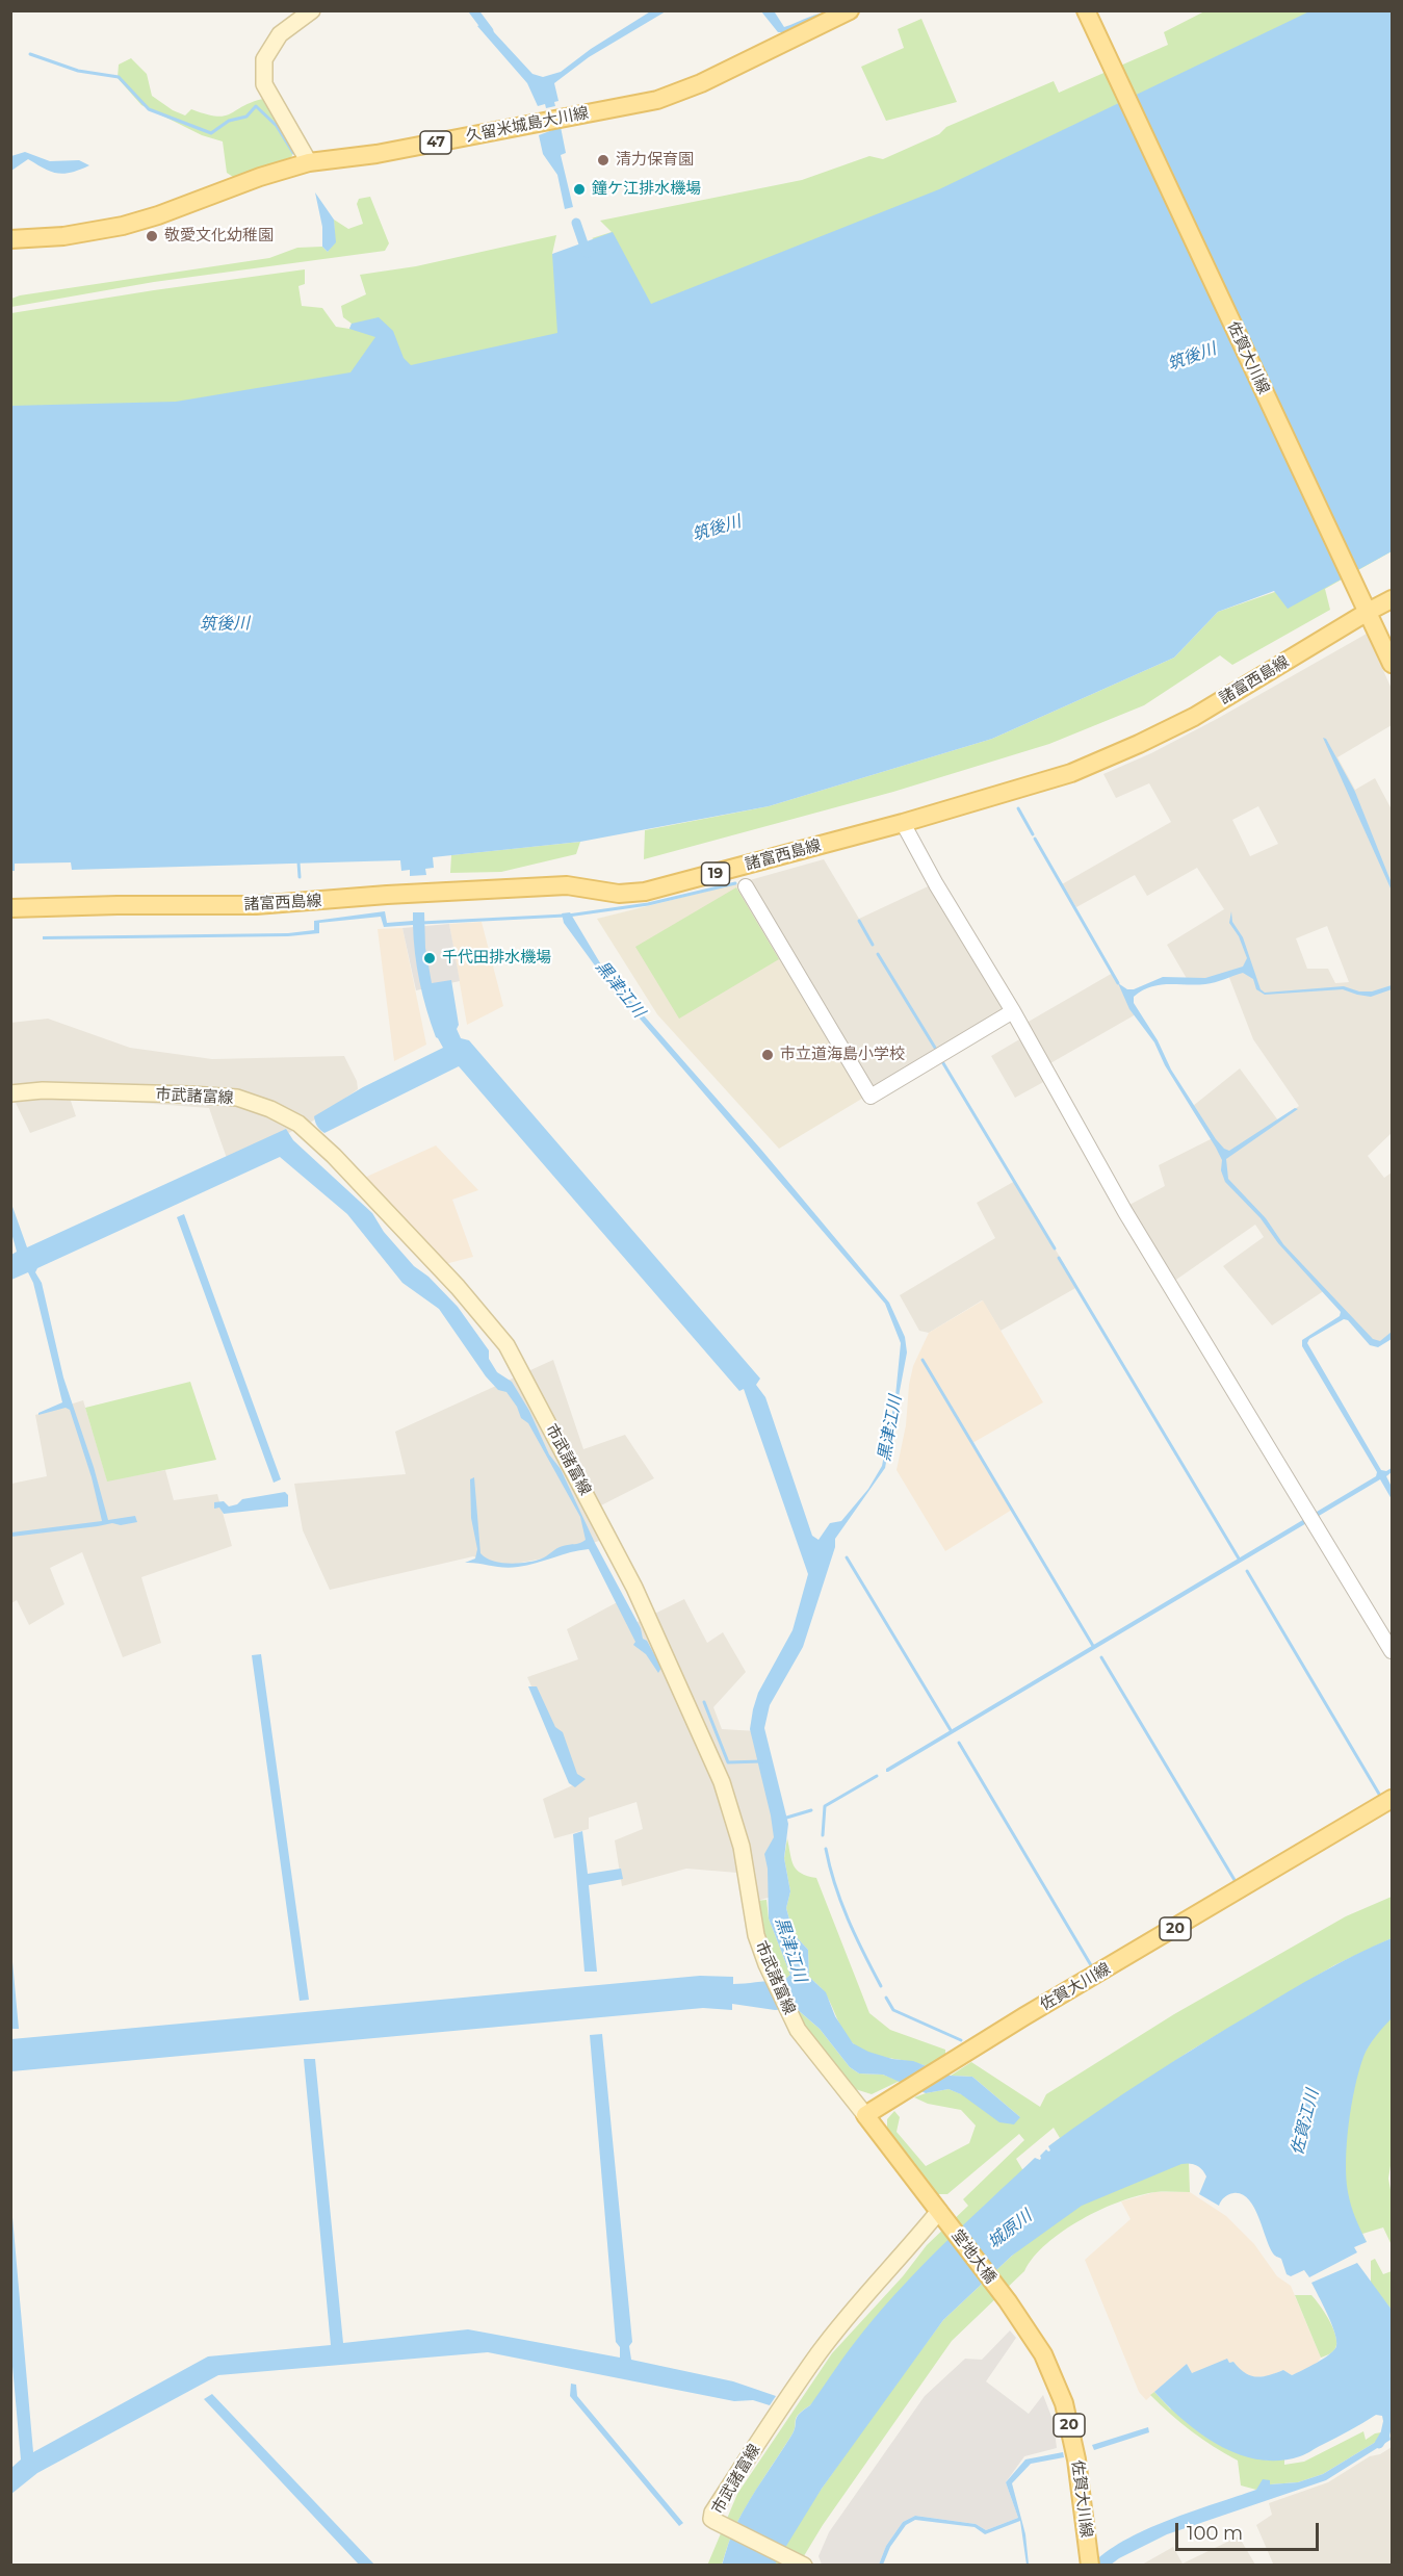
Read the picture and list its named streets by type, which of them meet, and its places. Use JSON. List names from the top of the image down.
{
  "streets": {
    "main road": [
      "久留米城島大川線",
      "47",
      "佐賀大川線",
      "諸富西島線",
      "19",
      "市武諸富線",
      "20",
      "堂地大橋"
    ]
  },
  "crossings": [
    ["佐賀大川線", "諸富西島線"],
    ["佐賀大川線", "市武諸富線"],
    ["佐賀大川線", "20"],
    ["佐賀大川線", "堂地大橋"],
    ["市武諸富線", "20"],
    ["市武諸富線", "堂地大橋"],
    ["20", "堂地大橋"]
  ],
  "water": [
    "筑後川",
    "黒津江川",
    "佐賀江川",
    "城原川"
  ],
  "places": [
    "清力保育園",
    "鐘ケ江排水機場",
    "敬愛文化幼稚園",
    "千代田排水機場",
    "市立道海島小学校"
  ],
  "scale_bar": "100 m"
}
